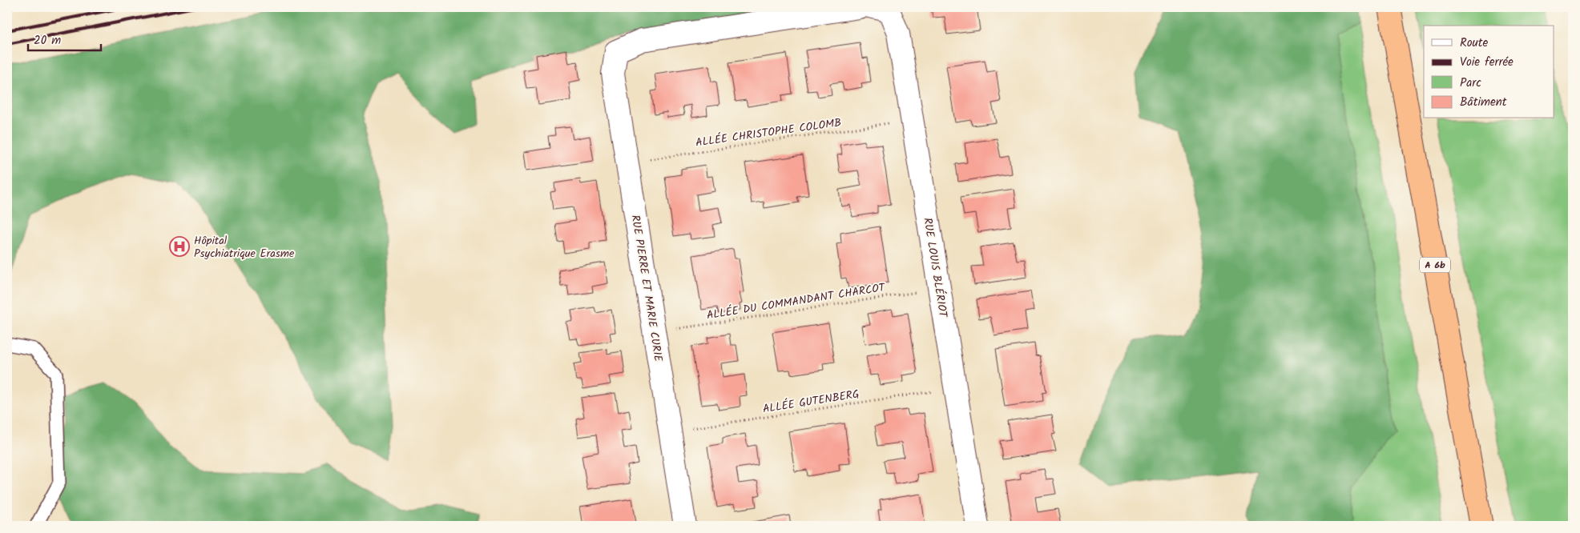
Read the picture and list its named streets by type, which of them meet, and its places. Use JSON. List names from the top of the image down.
{
  "streets": {
    "highway": ["A 6b"],
    "street": ["RUE LOUIS BLÉRIOT", "RUE PIERRE ET MARIE CURIE"],
    "path": ["ALLÉE CHRISTOPHE COLOMB", "ALLÉE DU COMMANDANT CHARCOT", "ALLÉE GUTENBERG"]
  },
  "crossings": [
    ["ALLÉE CHRISTOPHE COLOMB", "RUE LOUIS BLÉRIOT"],
    ["ALLÉE CHRISTOPHE COLOMB", "RUE PIERRE ET MARIE CURIE"],
    ["RUE LOUIS BLÉRIOT", "ALLÉE DU COMMANDANT CHARCOT"],
    ["RUE LOUIS BLÉRIOT", "ALLÉE GUTENBERG"],
    ["RUE PIERRE ET MARIE CURIE", "ALLÉE DU COMMANDANT CHARCOT"],
    ["RUE PIERRE ET MARIE CURIE", "ALLÉE GUTENBERG"]
  ],
  "places": {
    "hospital": ["Hôpital Psychiatrique Erasme"]
  },
  "legend": [
    "Route",
    "Voie ferrée",
    "Parc",
    "Bâtiment"
  ],
  "scale_bar": "20 m"
}
